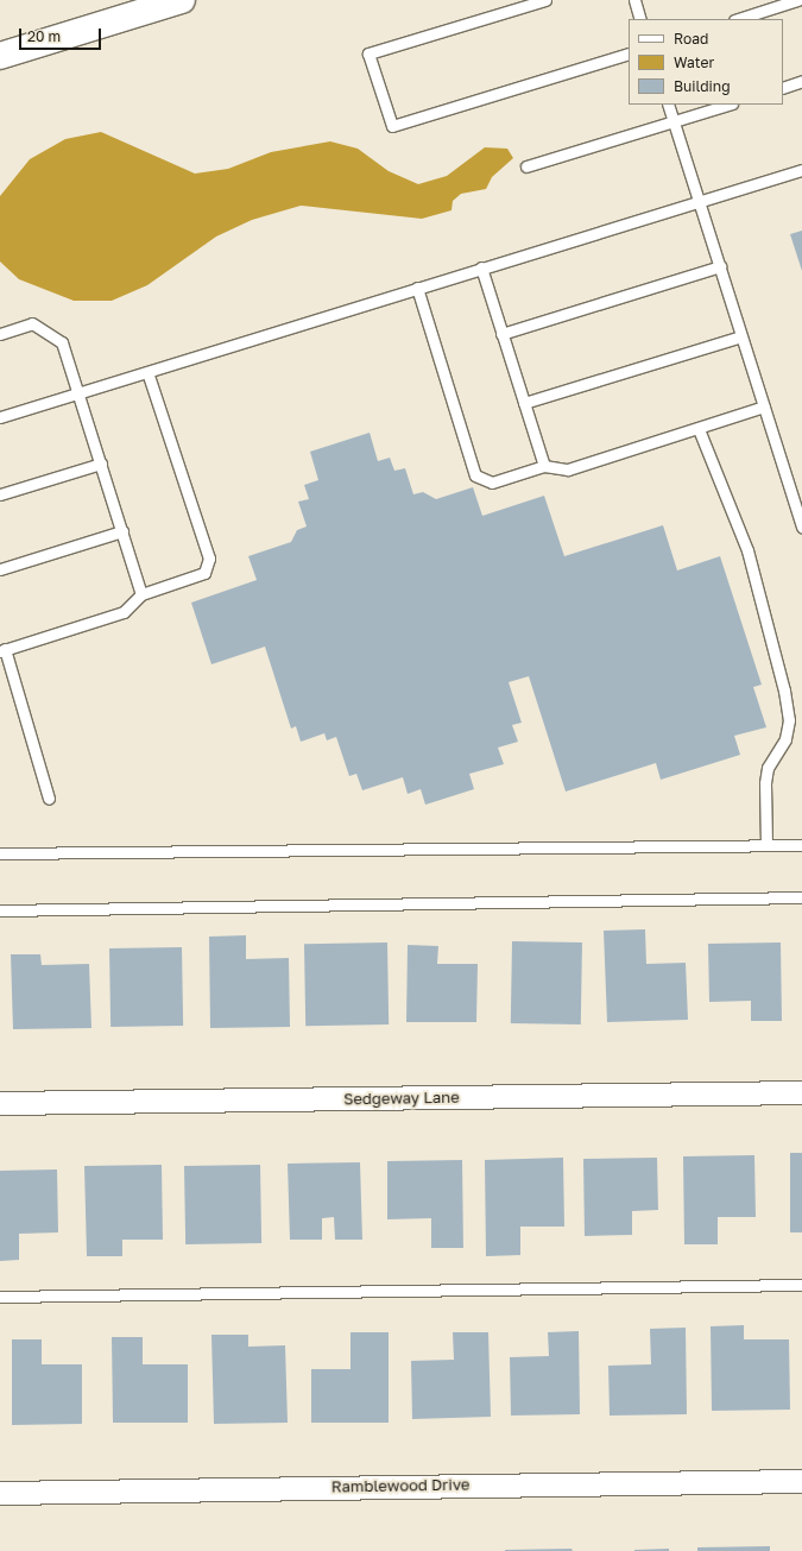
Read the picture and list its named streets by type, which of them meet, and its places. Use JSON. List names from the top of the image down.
{
  "streets": {
    "street": ["Sedgeway Lane", "Ramblewood Drive"]
  },
  "legend": ["Road", "Water", "Building"],
  "scale_bar": "20 m"
}
